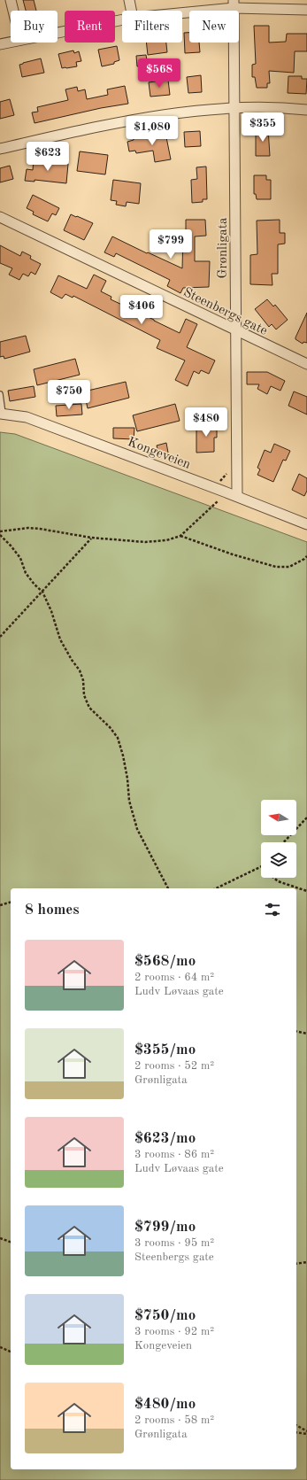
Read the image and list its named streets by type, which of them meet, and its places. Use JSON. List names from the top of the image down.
{
  "streets": {
    "street": ["Grønligata", "Steenbergs gate", "Kongeveien"]
  },
  "crossings": [
    ["Grønligata", "Steenbergs gate"],
    ["Grønligata", "Kongeveien"]
  ],
  "north": "left",
  "page": {
    "chip": [
      "Buy",
      "Rent",
      "Filters",
      "New"
    ],
    "price": [
      "$568",
      "$355",
      "$1,080",
      "$623",
      "$799",
      "$406",
      "$750",
      "$480"
    ],
    "heading": "8 homes",
    "list": [
      {
        "name": "$568/mo",
        "note": "2 rooms · 64 m² · Ludv Løvaas gate"
      },
      {
        "name": "$355/mo",
        "note": "2 rooms · 52 m² · Grønligata"
      },
      {
        "name": "$623/mo",
        "note": "3 rooms · 86 m² · Ludv Løvaas gate"
      },
      {
        "name": "$799/mo",
        "note": "3 rooms · 95 m² · Steenbergs gate"
      },
      {
        "name": "$750/mo",
        "note": "3 rooms · 92 m² · Kongeveien"
      },
      {
        "name": "$480/mo",
        "note": "2 rooms · 58 m² · Grønligata"
      }
    ]
  }
}
